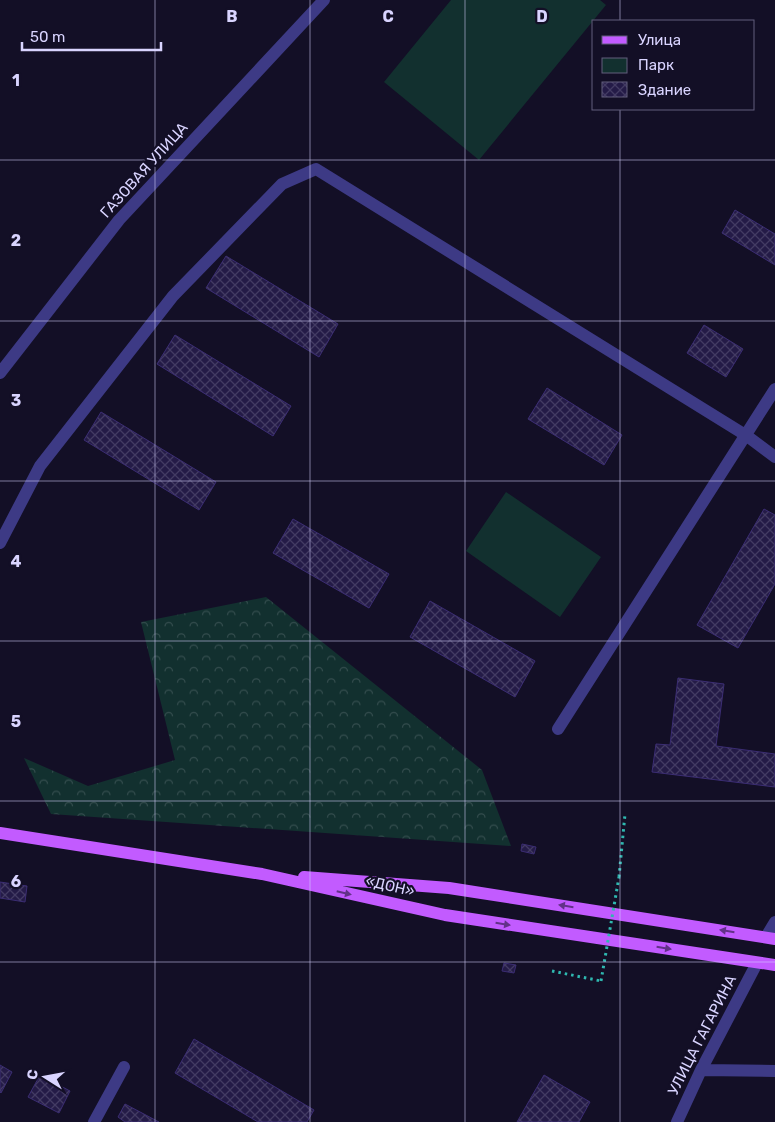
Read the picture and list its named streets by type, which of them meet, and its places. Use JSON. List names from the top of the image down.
{
  "streets": {
    "main road": ["«ДОН»"],
    "street": ["ГАЗОВАЯ УЛИЦА", "УЛИЦА ГАГАРИНА"]
  },
  "crossings": [
    ["«ДОН»", "УЛИЦА ГАГАРИНА"]
  ],
  "legend": ["Улица", "Парк", "Здание"],
  "scale_bar": "50 m",
  "north": "left",
  "grid": {
    "columns": ["B", "C", "D"],
    "rows": [
      "1",
      "2",
      "3",
      "4",
      "5",
      "6"
    ]
  }
}
